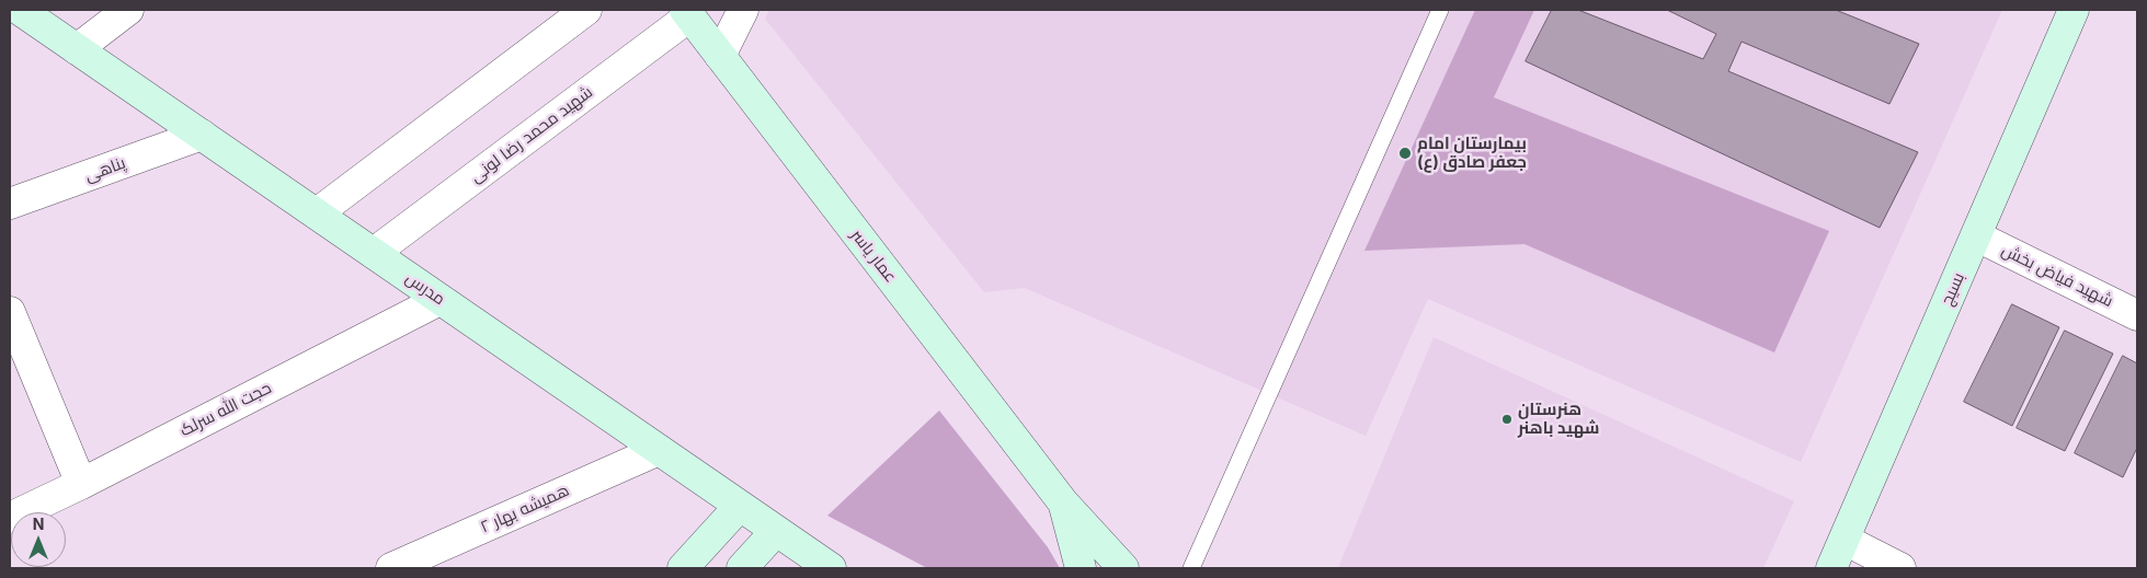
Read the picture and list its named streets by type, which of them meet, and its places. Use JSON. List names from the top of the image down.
{
  "streets": {
    "street": [
      "شهید محمد رضا لونی",
      "پناهی",
      "عمار یاسر",
      "شهید فیاض بخش",
      "مدرس",
      "بسیج",
      "حجت الله سرلک",
      "همیشه بهار ۲"
    ]
  },
  "crossings": [
    ["شهید محمد رضا لونی", "عمار یاسر"],
    ["شهید محمد رضا لونی", "مدرس"],
    ["پناهی", "مدرس"],
    ["شهید فیاض بخش", "بسیج"],
    ["مدرس", "حجت الله سرلک"],
    ["مدرس", "همیشه بهار ۲"]
  ],
  "places": ["بیمارستان امام جعفر صادق (ع)", "هنرستان شهید باهنر"],
  "north": "top"
}
